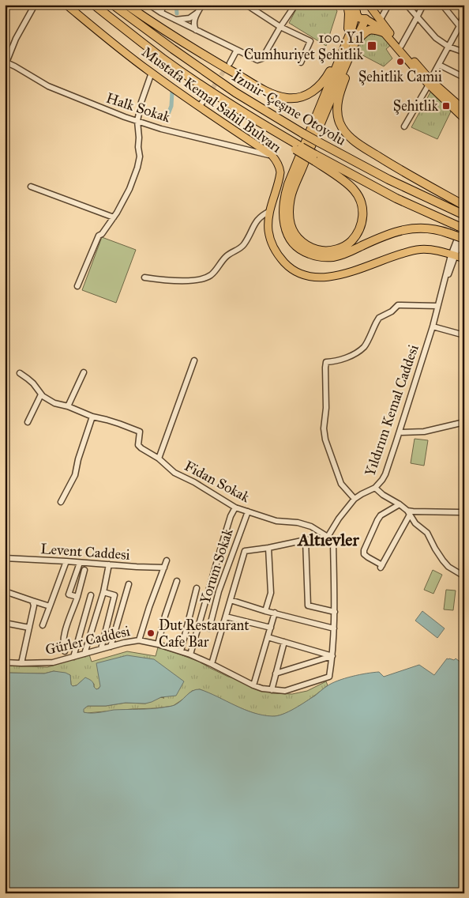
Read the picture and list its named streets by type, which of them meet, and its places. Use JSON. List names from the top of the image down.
{
  "streets": {
    "highway": ["İzmir-Çeşme Otoyolu"],
    "main road": ["Mustafa Kemal Sahil Bulvarı"],
    "street": [
      "Halk Sokak",
      "Yıldırım Kemal Caddesi",
      "Fidan Sokak",
      "Levent Caddesi",
      "Yorum Sokak",
      "Gürler Caddesi"
    ]
  },
  "crossings": [
    ["Mustafa Kemal Sahil Bulvarı", "Halk Sokak"],
    ["Mustafa Kemal Sahil Bulvarı", "Yıldırım Kemal Caddesi"],
    ["İzmir-Çeşme Otoyolu", "Yıldırım Kemal Caddesi"],
    ["Yıldırım Kemal Caddesi", "Fidan Sokak"],
    ["Fidan Sokak", "Yorum Sokak"]
  ],
  "districts": ["Altıevler"],
  "places": {
    "transit": ["100. Yıl Cumhuriyet Şehitlik", "Şehitlik"],
    "other": ["Şehitlik Camii", "Dut Restaurant Cafe Bar"]
  }
}
